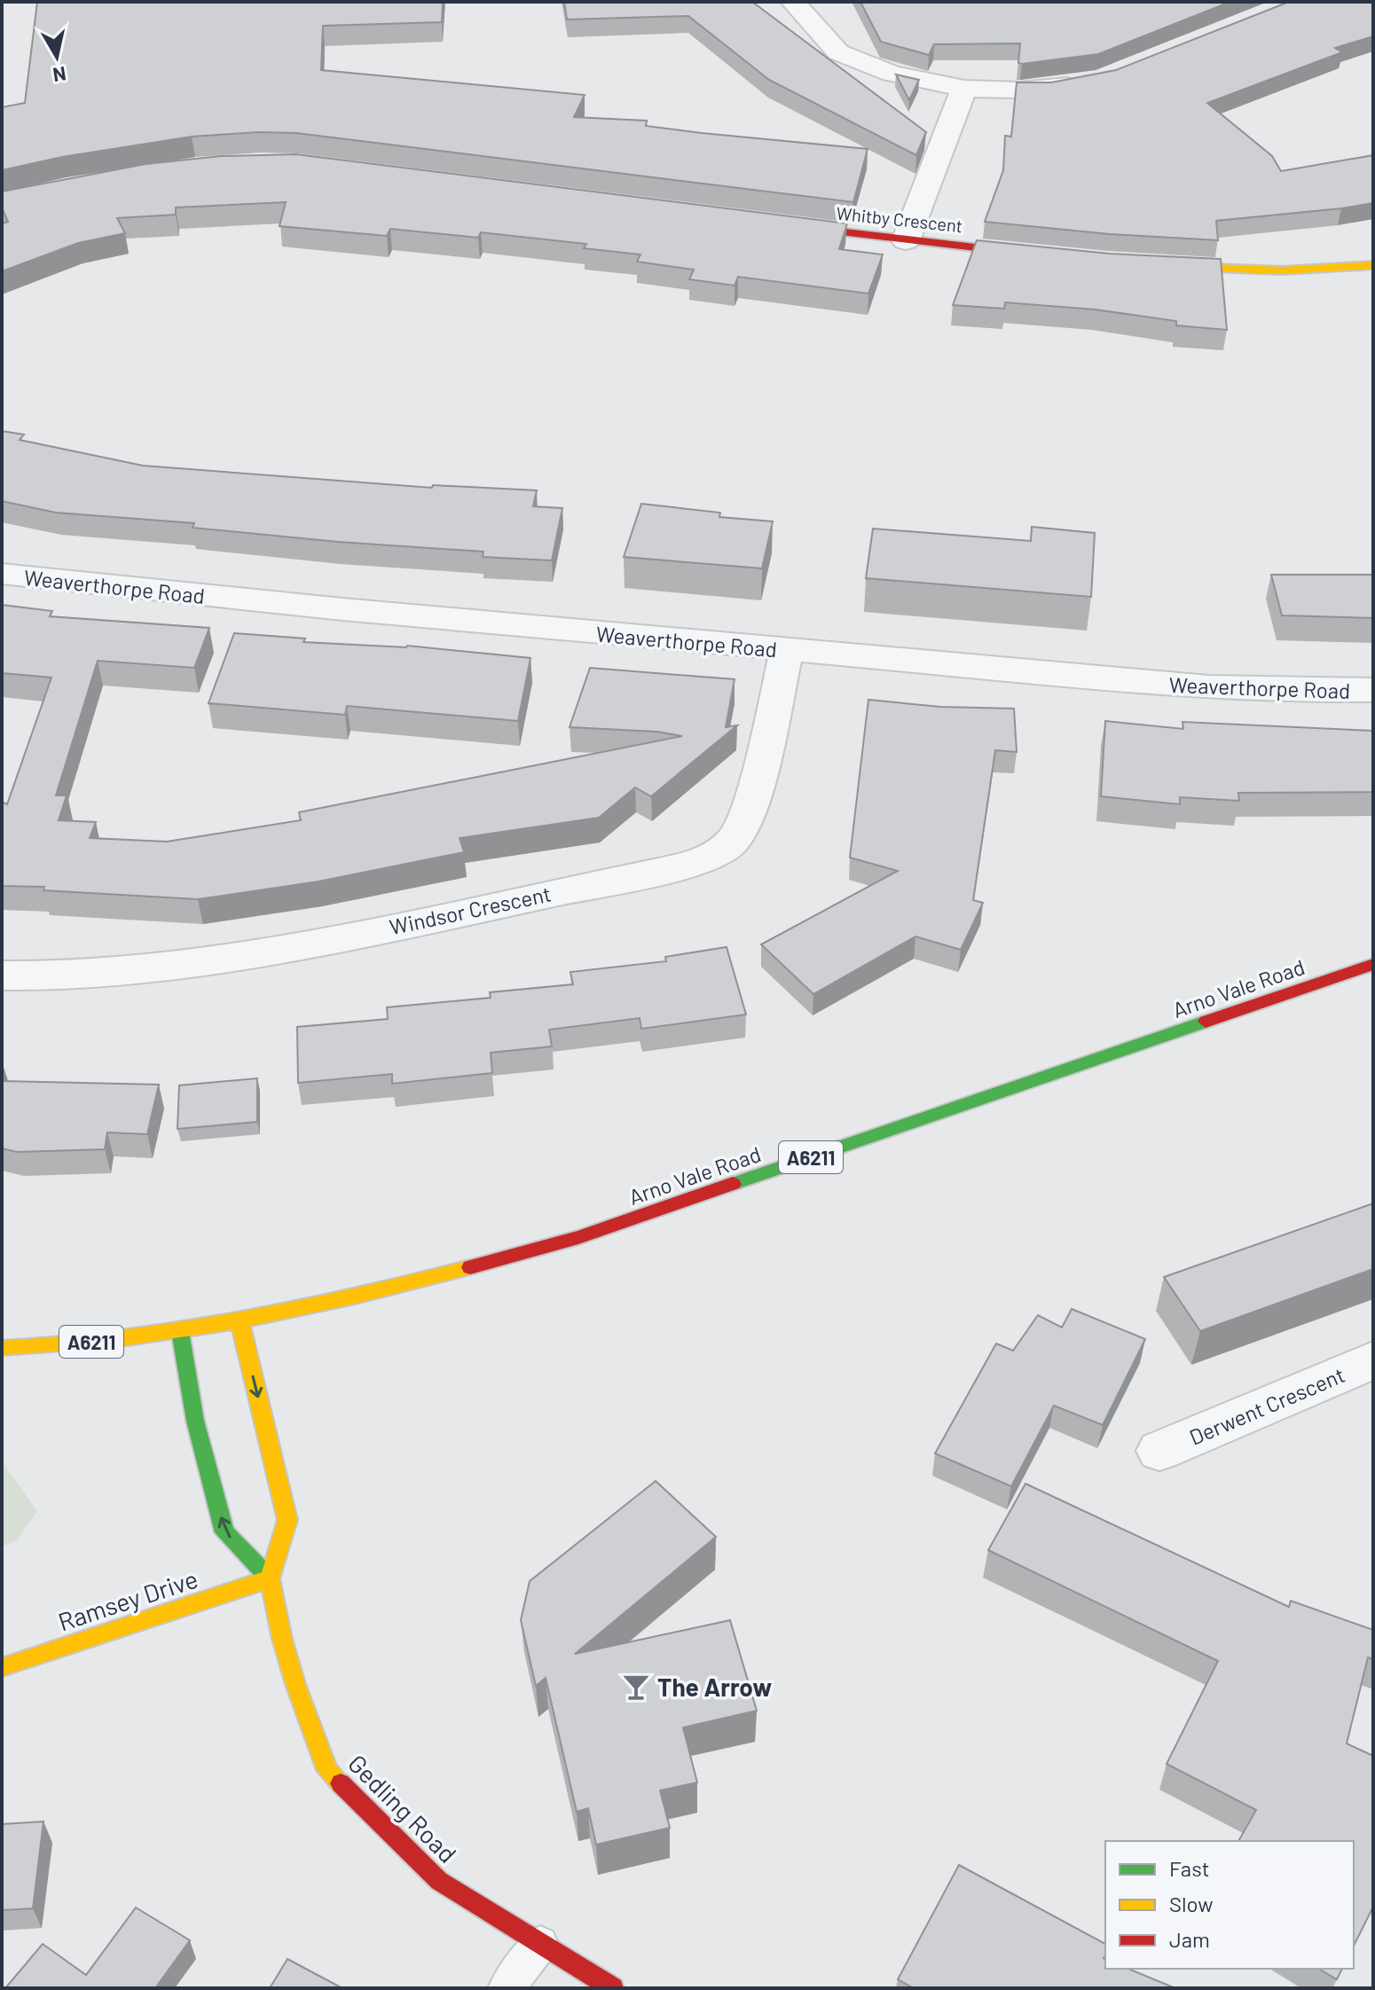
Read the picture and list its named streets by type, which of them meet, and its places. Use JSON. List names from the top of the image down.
{
  "streets": {
    "street": [
      "Whitby Crescent",
      "Weaverthorpe Road",
      "Windsor Crescent",
      "Arno Vale Road",
      "A6211",
      "Derwent Crescent",
      "Ramsey Drive",
      "Gedling Road"
    ]
  },
  "crossings": [
    ["Weaverthorpe Road", "Windsor Crescent"],
    ["Arno Vale Road", "A6211"],
    ["Arno Vale Road", "Gedling Road"],
    ["Ramsey Drive", "Gedling Road"]
  ],
  "places": {
    "bar": ["The Arrow"]
  },
  "legend": ["Fast", "Slow", "Jam"],
  "north": "bottom"
}
